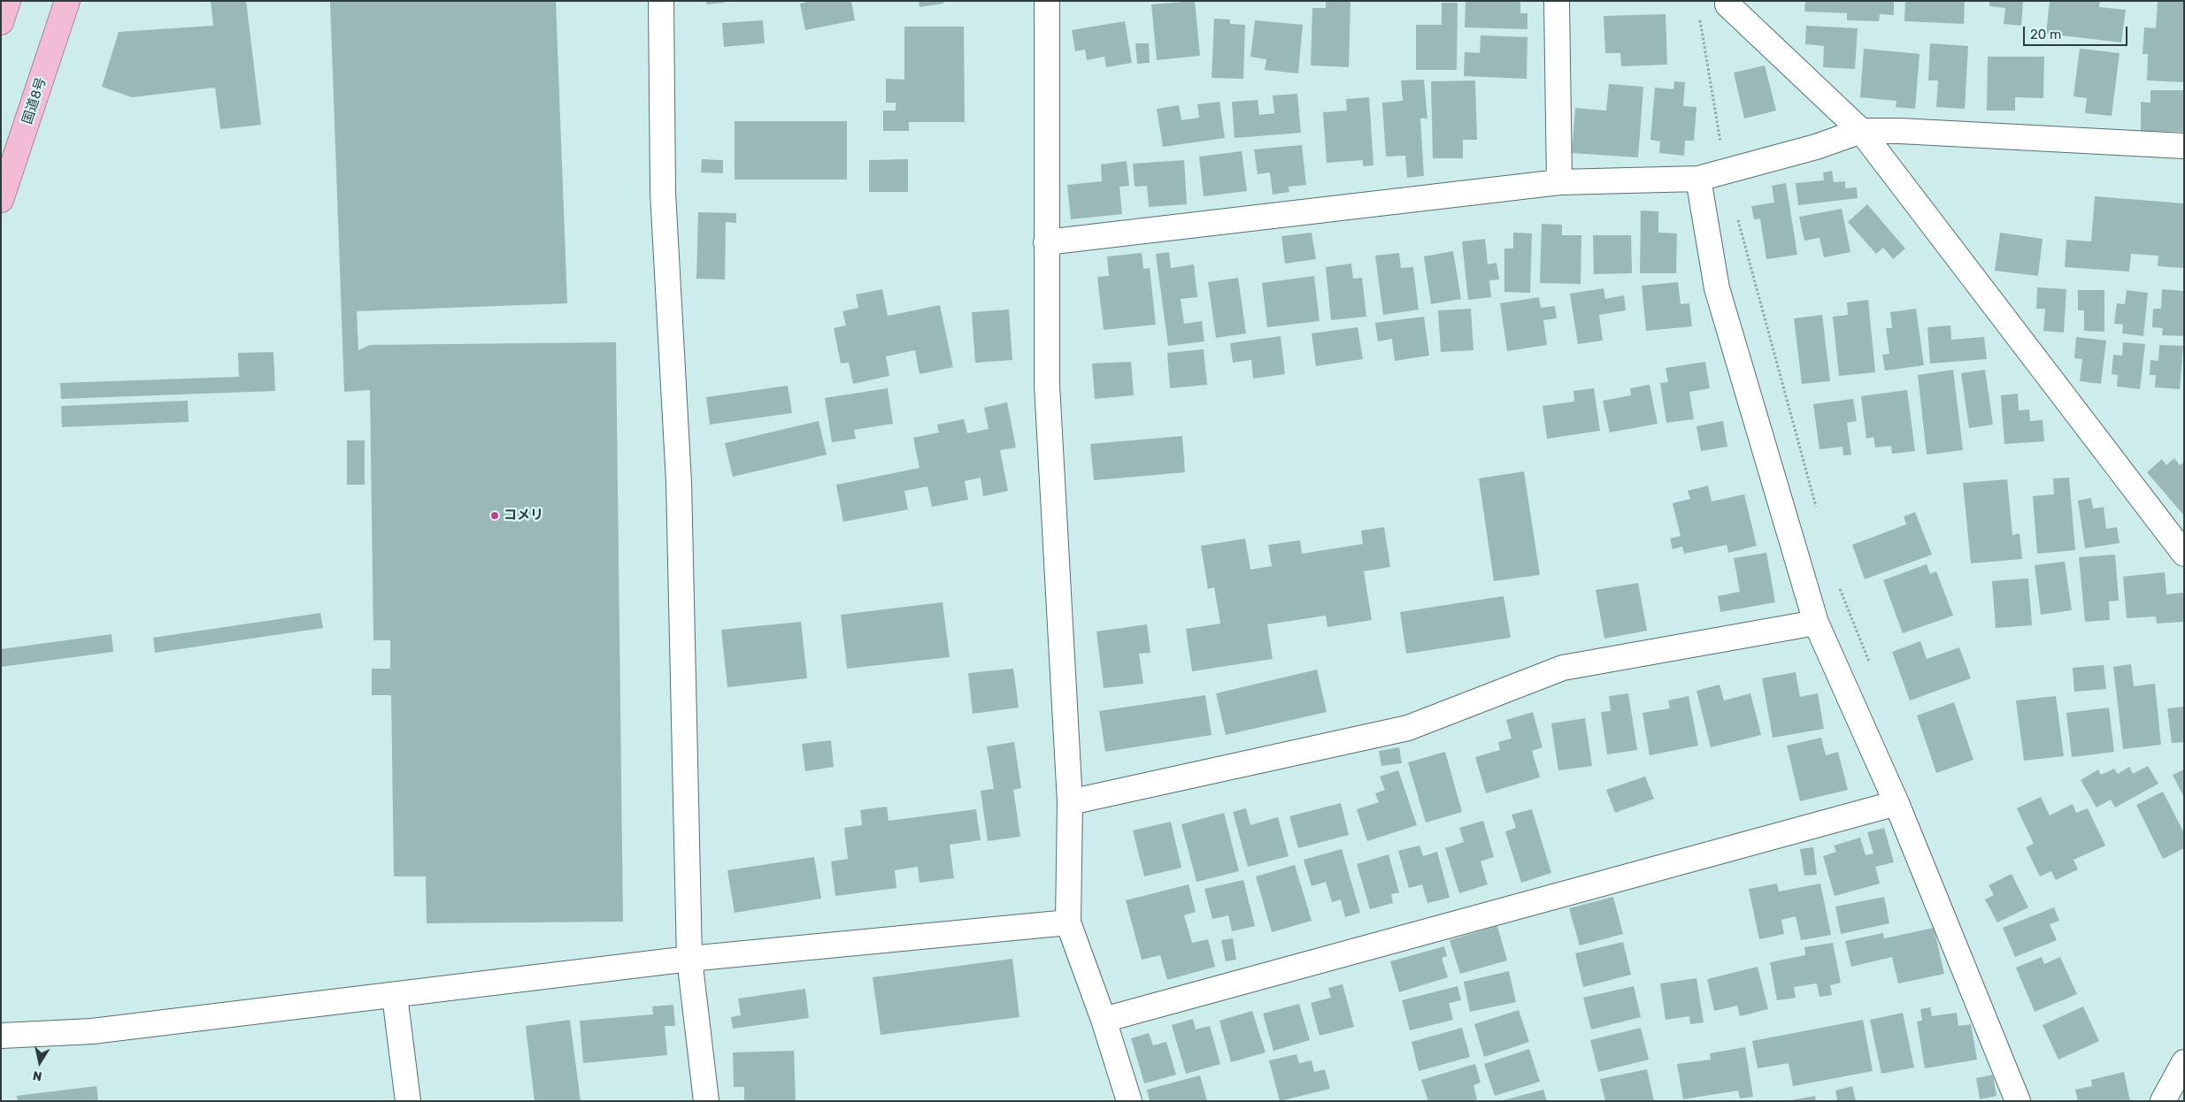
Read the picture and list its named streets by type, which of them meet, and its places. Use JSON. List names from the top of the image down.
{
  "streets": {
    "highway": ["国道8号"]
  },
  "places": ["コメリ"],
  "scale_bar": "20 m",
  "north": "bottom"
}
